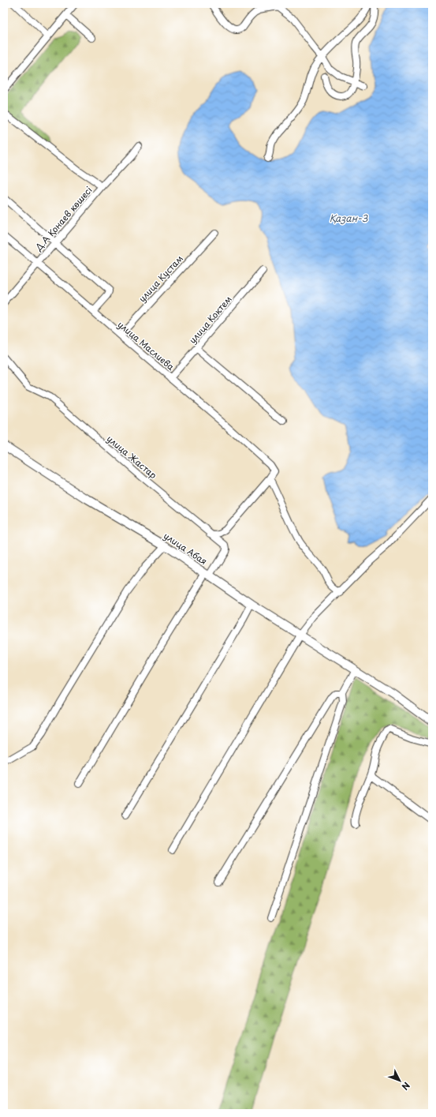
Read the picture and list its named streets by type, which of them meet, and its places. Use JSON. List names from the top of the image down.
{
  "streets": {
    "main road": ["улица Абая"],
    "street": [
      "Д.А Қонаев көшесі",
      "улица Кустам",
      "улица Коктем",
      "улица Маслиева",
      "улица Жастар"
    ]
  },
  "crossings": [
    ["Д.А Қонаев көшесі", "улица Маслиева"],
    ["улица Кустам", "улица Маслиева"],
    ["улица Коктем", "улица Маслиева"],
    ["улица Жастар", "улица Абая"]
  ],
  "water": ["Қазан-3"],
  "north": "bottom right"
}
